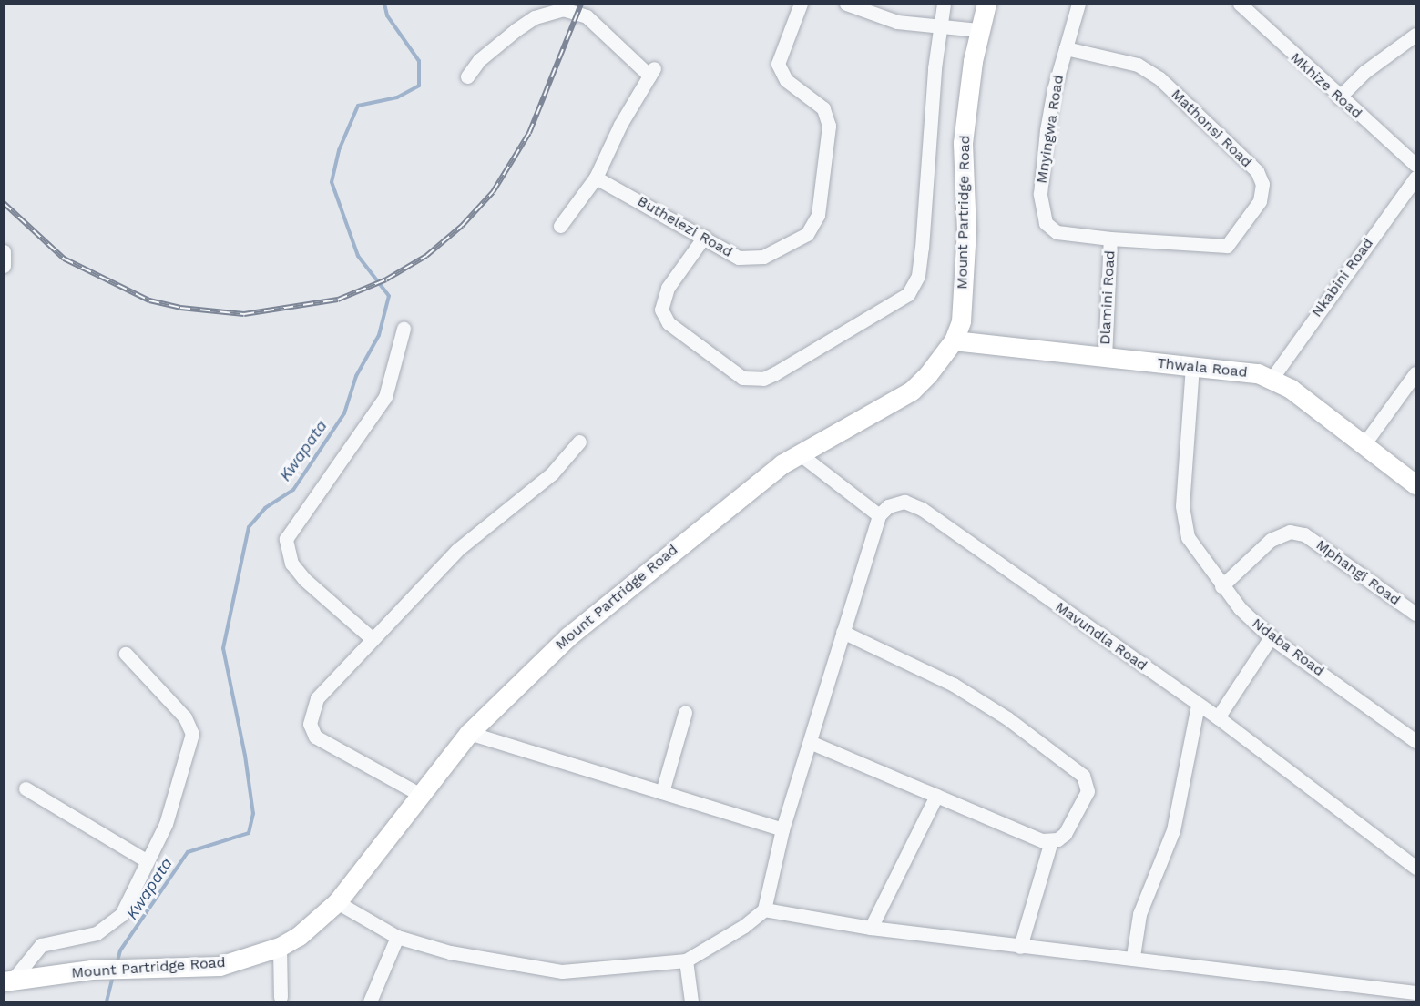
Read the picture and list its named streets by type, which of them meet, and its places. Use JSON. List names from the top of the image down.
{
  "streets": {
    "street": [
      "Mkhize Road",
      "Mathonsi Road",
      "Mnyingwa Road",
      "Mount Partridge Road",
      "Buthelezi Road",
      "Nkabini Road",
      "Dlamini Road",
      "Thwala Road",
      "Mphangi Road",
      "Mavundla Road",
      "Ndaba Road"
    ]
  },
  "crossings": [
    ["Mathonsi Road", "Mnyingwa Road"],
    ["Mathonsi Road", "Dlamini Road"],
    ["Mount Partridge Road", "Thwala Road"],
    ["Nkabini Road", "Thwala Road"],
    ["Dlamini Road", "Thwala Road"],
    ["Thwala Road", "Ndaba Road"],
    ["Mphangi Road", "Ndaba Road"]
  ],
  "water": ["Kwapata"]
}
